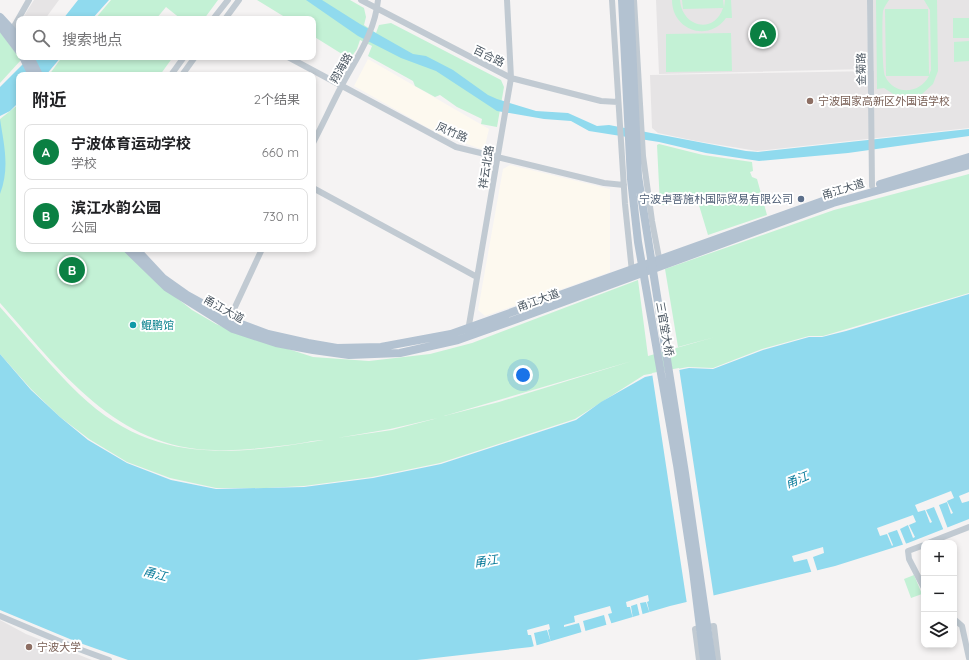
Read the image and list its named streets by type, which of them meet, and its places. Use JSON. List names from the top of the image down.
{
  "streets": {
    "main road": ["甬江大道", "三官堂大桥"],
    "street": [
      "百合路",
      "翔海路",
      "金菊路",
      "凤竹路",
      "祥云北路"
    ]
  },
  "crossings": [
    ["百合路", "翔海路"],
    ["百合路", "祥云北路"],
    ["翔海路", "凤竹路"],
    ["金菊路", "甬江大道"],
    ["凤竹路", "祥云北路"],
    ["祥云北路", "甬江大道"]
  ],
  "water": ["甬江"],
  "places": [
    "宁波国家高新区外国语学校",
    "宁波卓菩施朴国际贸易有限公司",
    "鲲鹏馆",
    "宁波大学"
  ],
  "page": {
    "search": "搜索地点",
    "pins": ["A", "B"],
    "heading": ["附近", "2个结果"],
    "list": [
      {
        "mark": "A",
        "name": "宁波体育运动学校",
        "note": "学校",
        "value": "660 m"
      },
      {
        "mark": "B",
        "name": "滨江水韵公园",
        "note": "公园",
        "value": "730 m"
      }
    ],
    "map_buttons": ["+", "−"]
  }
}
